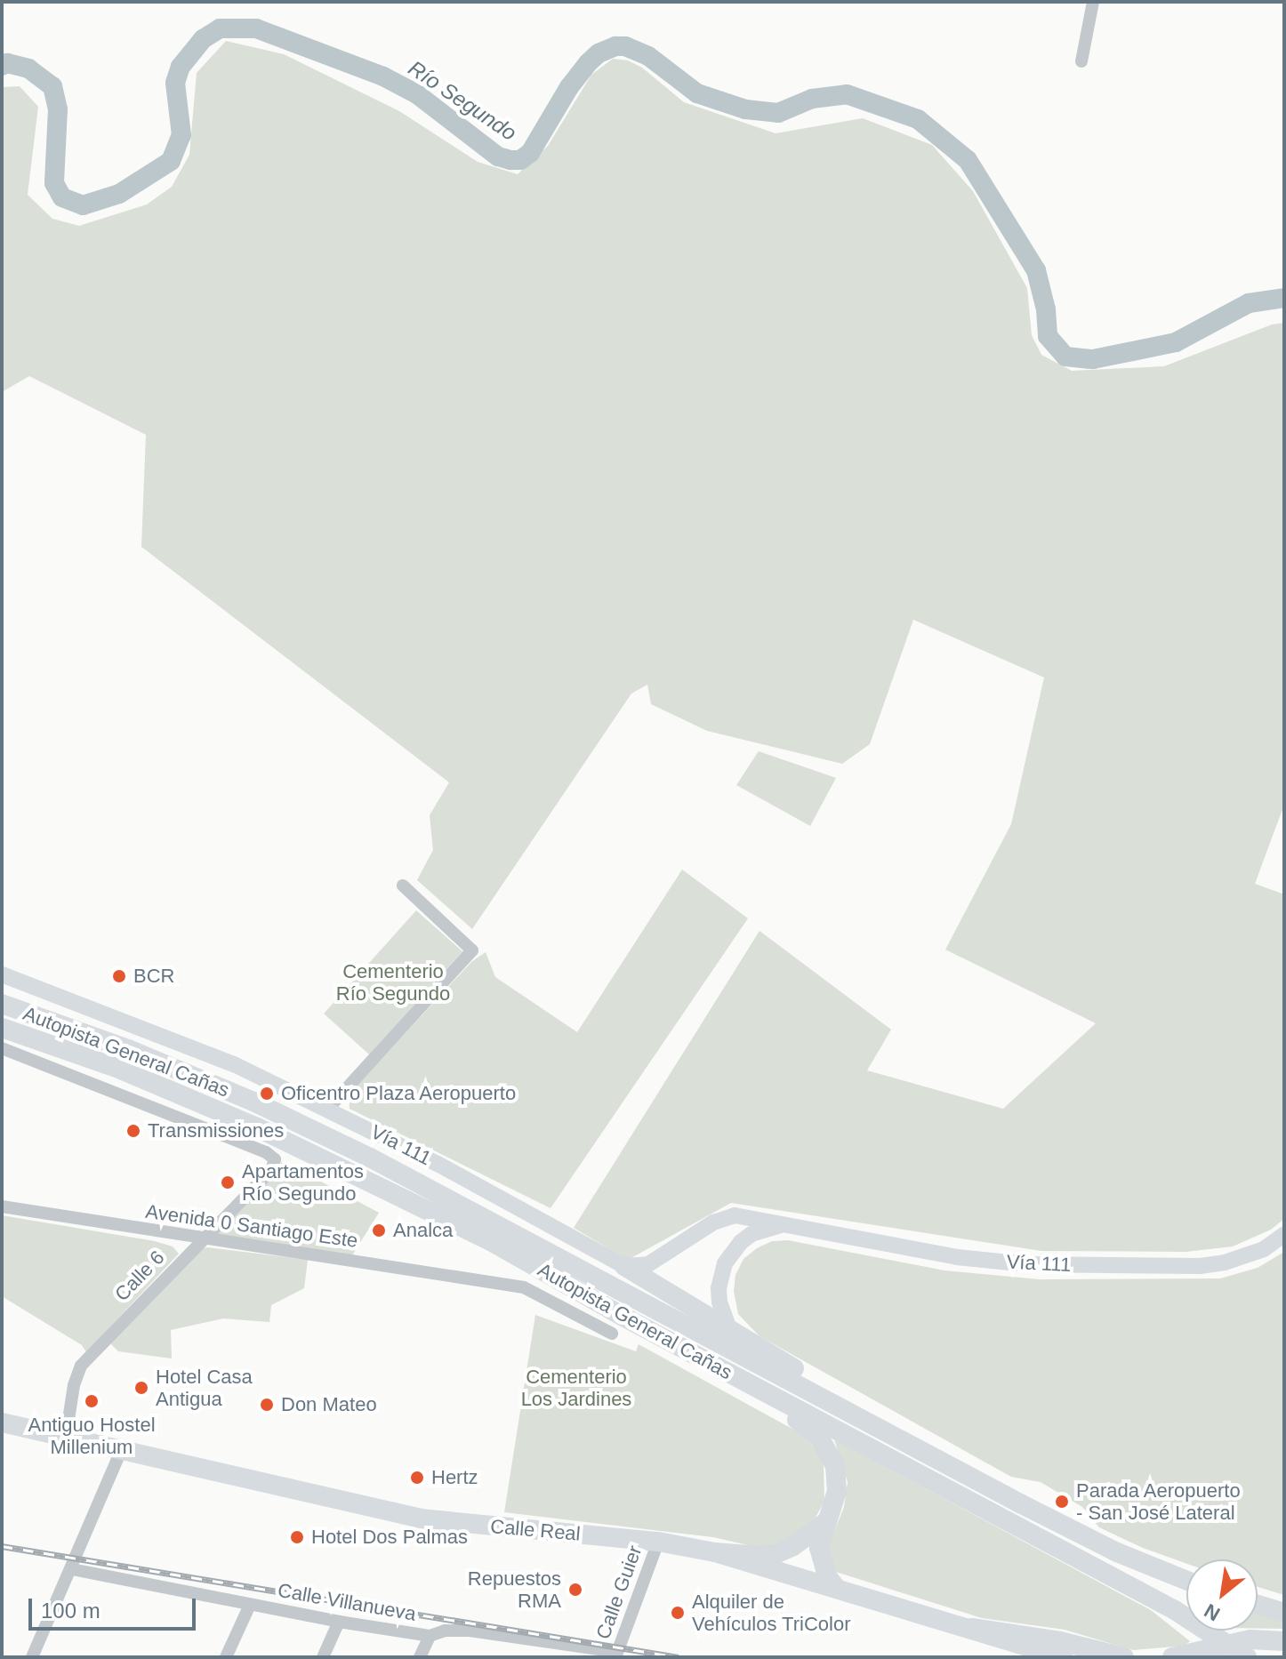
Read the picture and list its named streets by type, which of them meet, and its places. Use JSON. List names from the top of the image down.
{
  "streets": {
    "main road": ["Autopista General Cañas", "Vía 111", "Calle Real"],
    "street": [
      "Avenida 0 Santiago Este",
      "Calle 6",
      "Calle Guier",
      "Calle Villanueva"
    ]
  },
  "crossings": [
    ["Avenida 0 Santiago Este", "Calle 6"],
    ["Calle 6", "Calle Real"],
    ["Calle Real", "Calle Guier"],
    ["Calle Guier", "Calle Villanueva"]
  ],
  "water": ["Río Segundo"],
  "parks": ["Cementerio Río Segundo", "Cementerio Los Jardines"],
  "places": [
    "BCR",
    "Oficentro Plaza Aeropuerto",
    "Transmissiones",
    "Apartamentos Río Segundo",
    "Analca",
    "Hotel Casa Antigua",
    "Antiguo Hostel Millenium",
    "Don Mateo",
    "Hertz",
    "Parada Aeropuerto - San José Lateral",
    "Hotel Dos Palmas",
    "Repuestos RMA",
    "Alquiler de Vehículos TriColor"
  ],
  "scale_bar": "100 m",
  "north": "bottom left"
}
